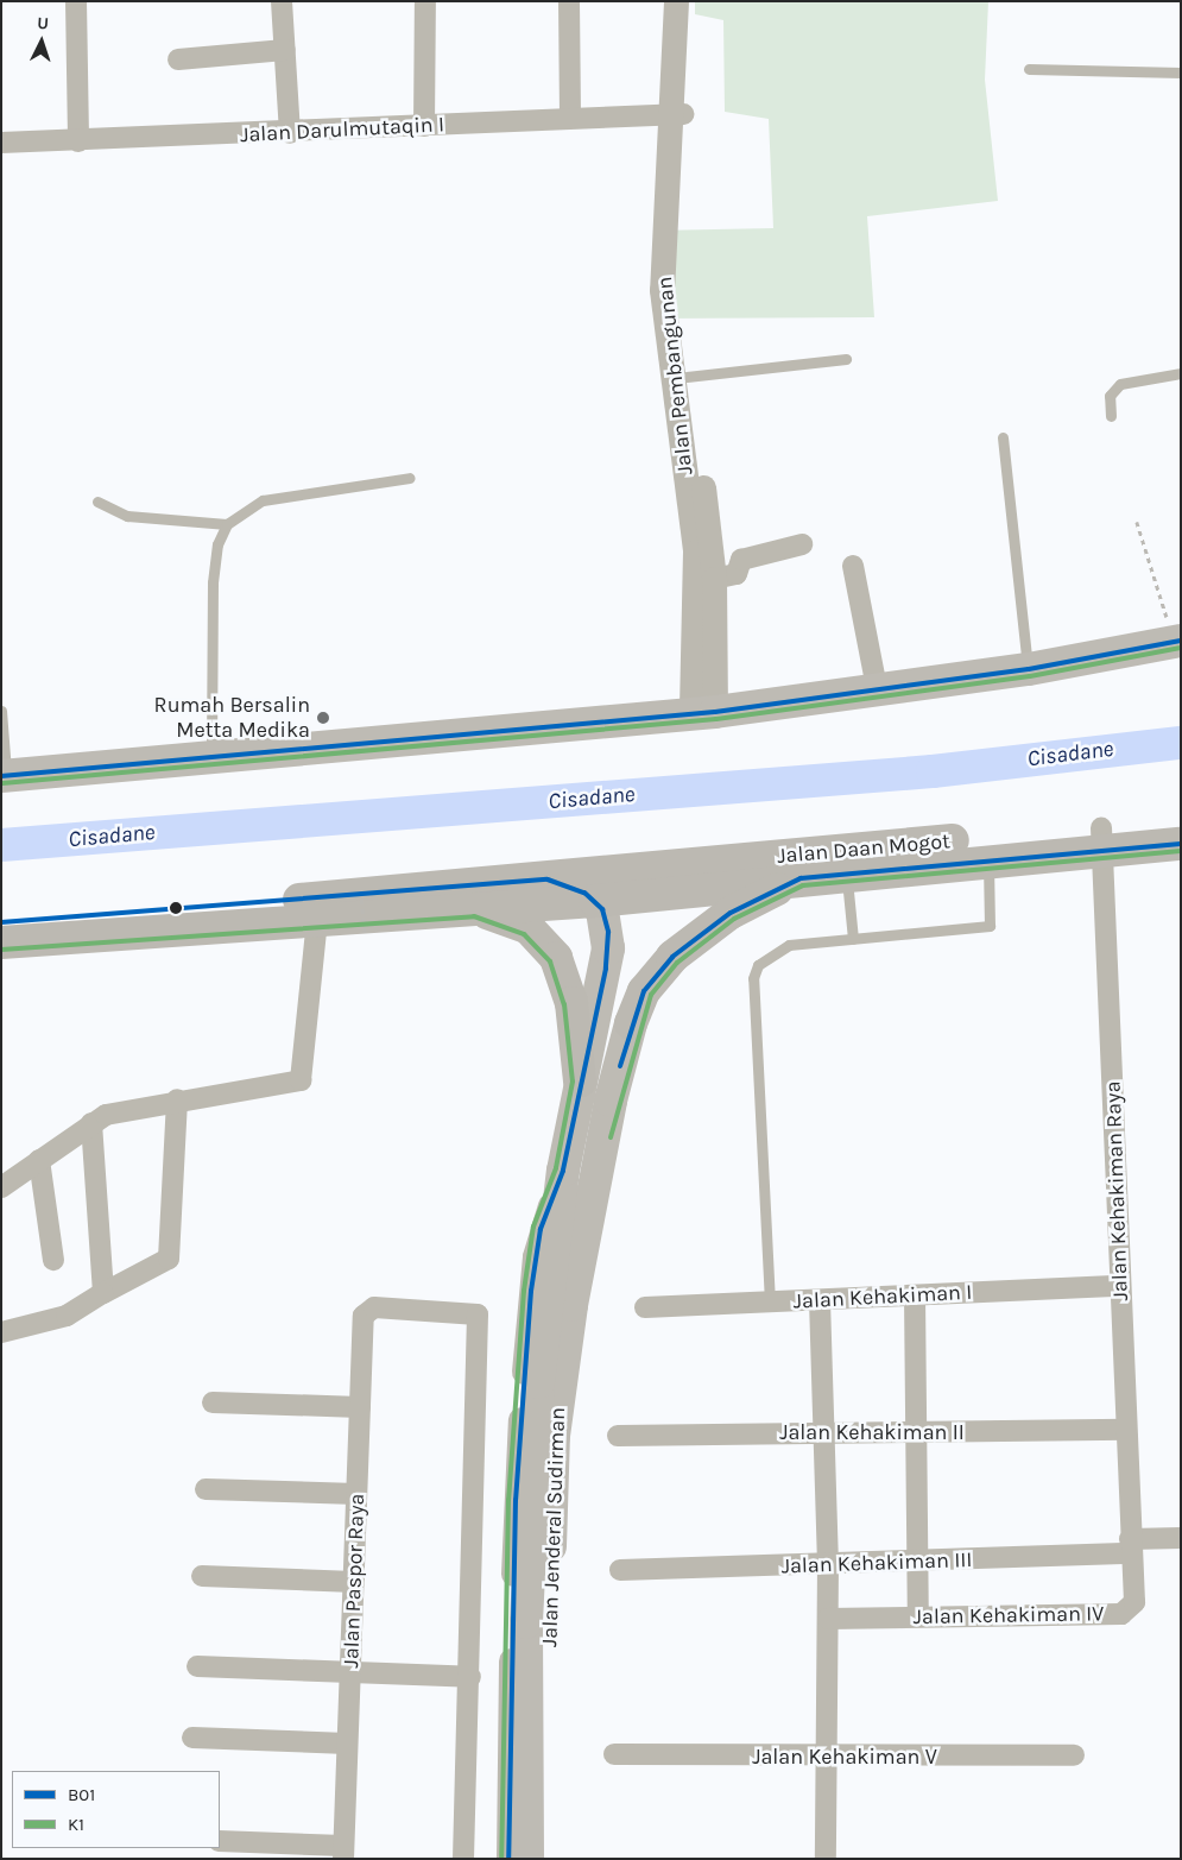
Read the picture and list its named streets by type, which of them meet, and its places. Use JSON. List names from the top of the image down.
{
  "streets": {
    "highway": ["Jalan Daan Mogot"],
    "main road": ["Jalan Jenderal Sudirman"],
    "street": [
      "Jalan Darulmutaqin I",
      "Jalan Pembangunan",
      "Jalan Kehakiman Raya",
      "Jalan Kehakiman I",
      "Jalan Kehakiman II",
      "Jalan Kehakiman III",
      "Jalan Paspor Raya",
      "Jalan Kehakiman IV",
      "Jalan Kehakiman V"
    ]
  },
  "crossings": [
    ["Jalan Darulmutaqin I", "Jalan Pembangunan"],
    ["Jalan Daan Mogot", "Jalan Kehakiman Raya"],
    ["Jalan Daan Mogot", "Jalan Jenderal Sudirman"],
    ["Jalan Kehakiman Raya", "Jalan Kehakiman I"],
    ["Jalan Kehakiman Raya", "Jalan Kehakiman II"],
    ["Jalan Kehakiman Raya", "Jalan Kehakiman III"],
    ["Jalan Kehakiman Raya", "Jalan Kehakiman IV"],
    ["Jalan Kehakiman III", "Jalan Kehakiman IV"]
  ],
  "water": ["Cisadane"],
  "places": ["Rumah Bersalin Metta Medika"],
  "lines": ["transit line B01", "transit line K1"],
  "legend": ["B01", "K1"],
  "north": "top"
}
